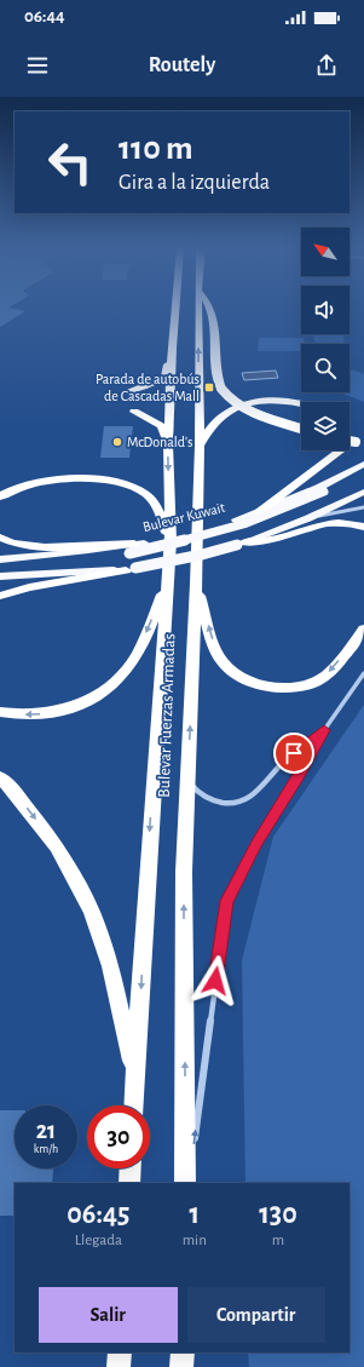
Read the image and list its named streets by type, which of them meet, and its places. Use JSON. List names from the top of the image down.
{
  "streets": {
    "highway": ["Bulevar Fuerzas Armadas"],
    "main road": ["Bulevar Kuwait"]
  },
  "places": {
    "transit": ["Parada de autobús de Cascadas Mall"],
    "other": ["McDonald's"]
  },
  "north": "top left",
  "page": {
    "status": "06:44",
    "header": "Routely",
    "turn": ["110 m", "Gira a la izquierda"],
    "speed": "21 km/h",
    "limit": "30",
    "eta": [
      "06:45",
      "Llegada",
      "1",
      "min",
      "130",
      "m"
    ],
    "buttons": ["Salir", "Compartir"]
  }
}
